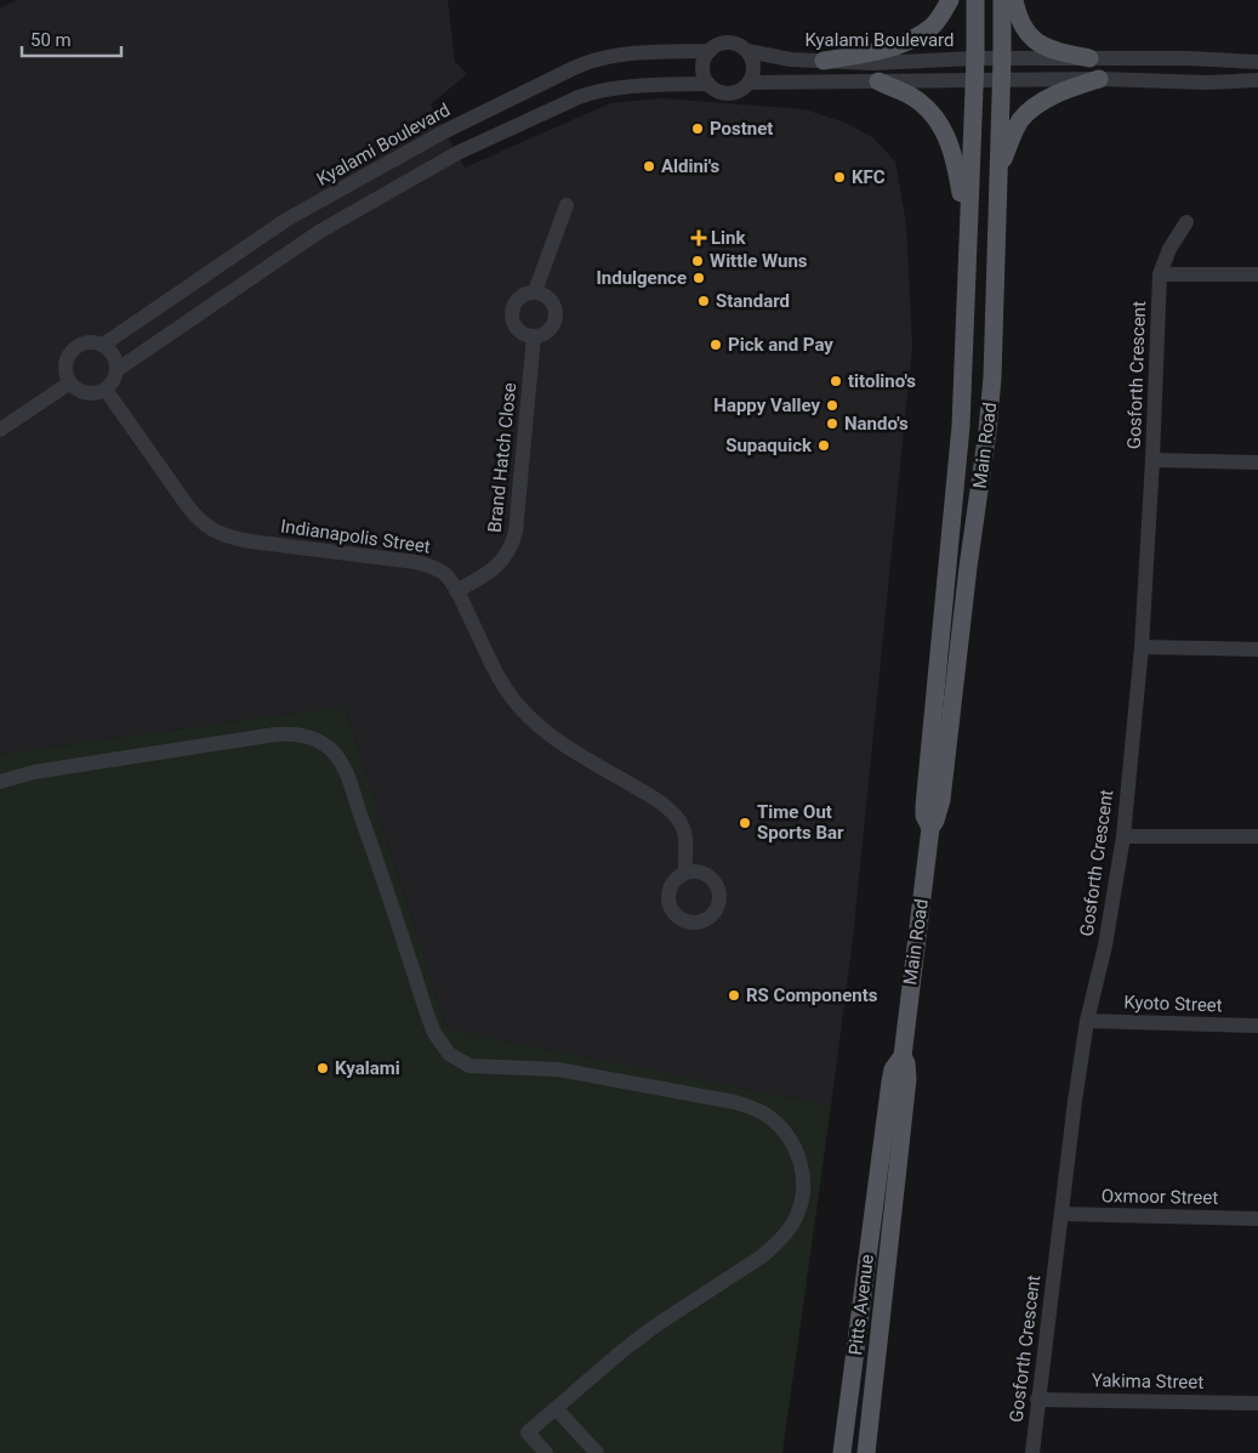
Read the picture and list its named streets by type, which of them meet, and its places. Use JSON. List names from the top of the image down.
{
  "streets": {
    "main road": ["Main Road", "Pitts Avenue"],
    "street": [
      "Kyalami Boulevard",
      "Gosforth Crescent",
      "Brand Hatch Close",
      "Indianapolis Street",
      "Kyoto Street",
      "Oxmoor Street",
      "Yakima Street"
    ]
  },
  "crossings": [
    ["Kyalami Boulevard", "Main Road"],
    ["Kyalami Boulevard", "Indianapolis Street"],
    ["Gosforth Crescent", "Kyoto Street"],
    ["Gosforth Crescent", "Oxmoor Street"],
    ["Gosforth Crescent", "Yakima Street"],
    ["Main Road", "Pitts Avenue"],
    ["Brand Hatch Close", "Indianapolis Street"]
  ],
  "places": {
    "other": [
      "Postnet",
      "Aldini's",
      "KFC",
      "Wittle Wuns",
      "Indulgence",
      "Standard",
      "Pick and Pay",
      "titolino's",
      "Happy Valley",
      "Nando's",
      "Supaquick",
      "Time Out Sports Bar",
      "RS Components",
      "Kyalami"
    ],
    "health": ["Link"]
  },
  "scale_bar": "50 m"
}
